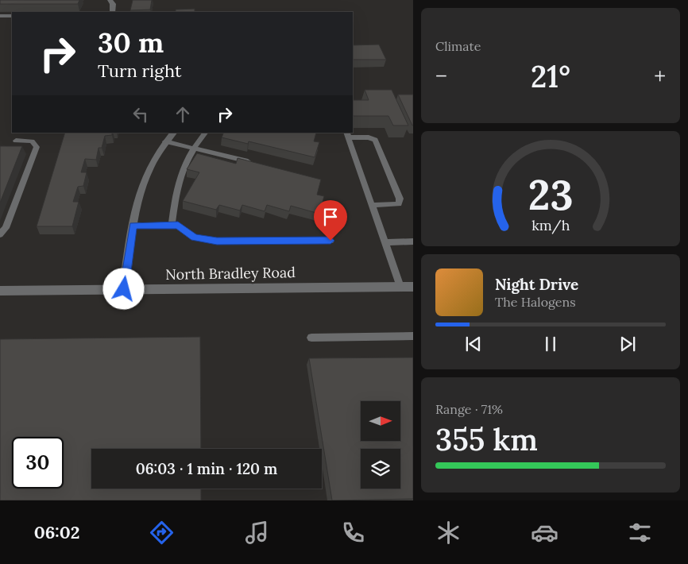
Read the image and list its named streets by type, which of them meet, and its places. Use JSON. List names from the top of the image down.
{
  "streets": {
    "street": ["North Bradley Road"]
  },
  "north": "right",
  "page": {
    "tile": [
      "Climate",
      ["Range · 71%", "355 km"]
    ],
    "turn": ["30 m", "Turn right"],
    "heat": ["−", "21°", "+"],
    "song": ["Night Drive", "The Halogens"],
    "limit": "30",
    "trip": "06:03 · 1 min · 120 m",
    "tabs": "06:02",
    "gauge": ["23", "km/h"]
  }
}
